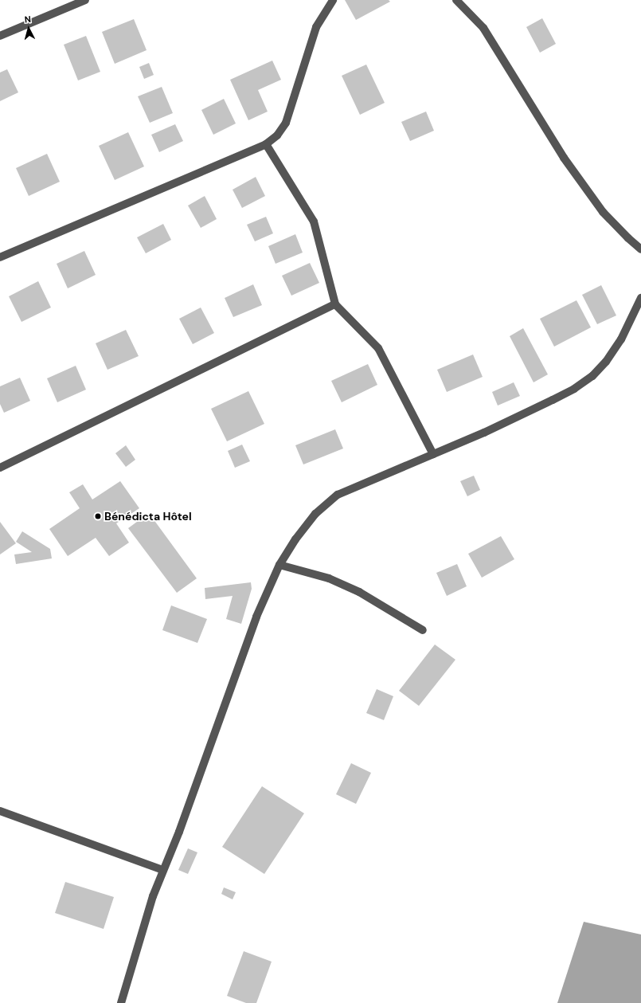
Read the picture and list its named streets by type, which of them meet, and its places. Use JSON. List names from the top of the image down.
{
  "places": ["Bénédicta Hôtel"],
  "north": "top"
}
